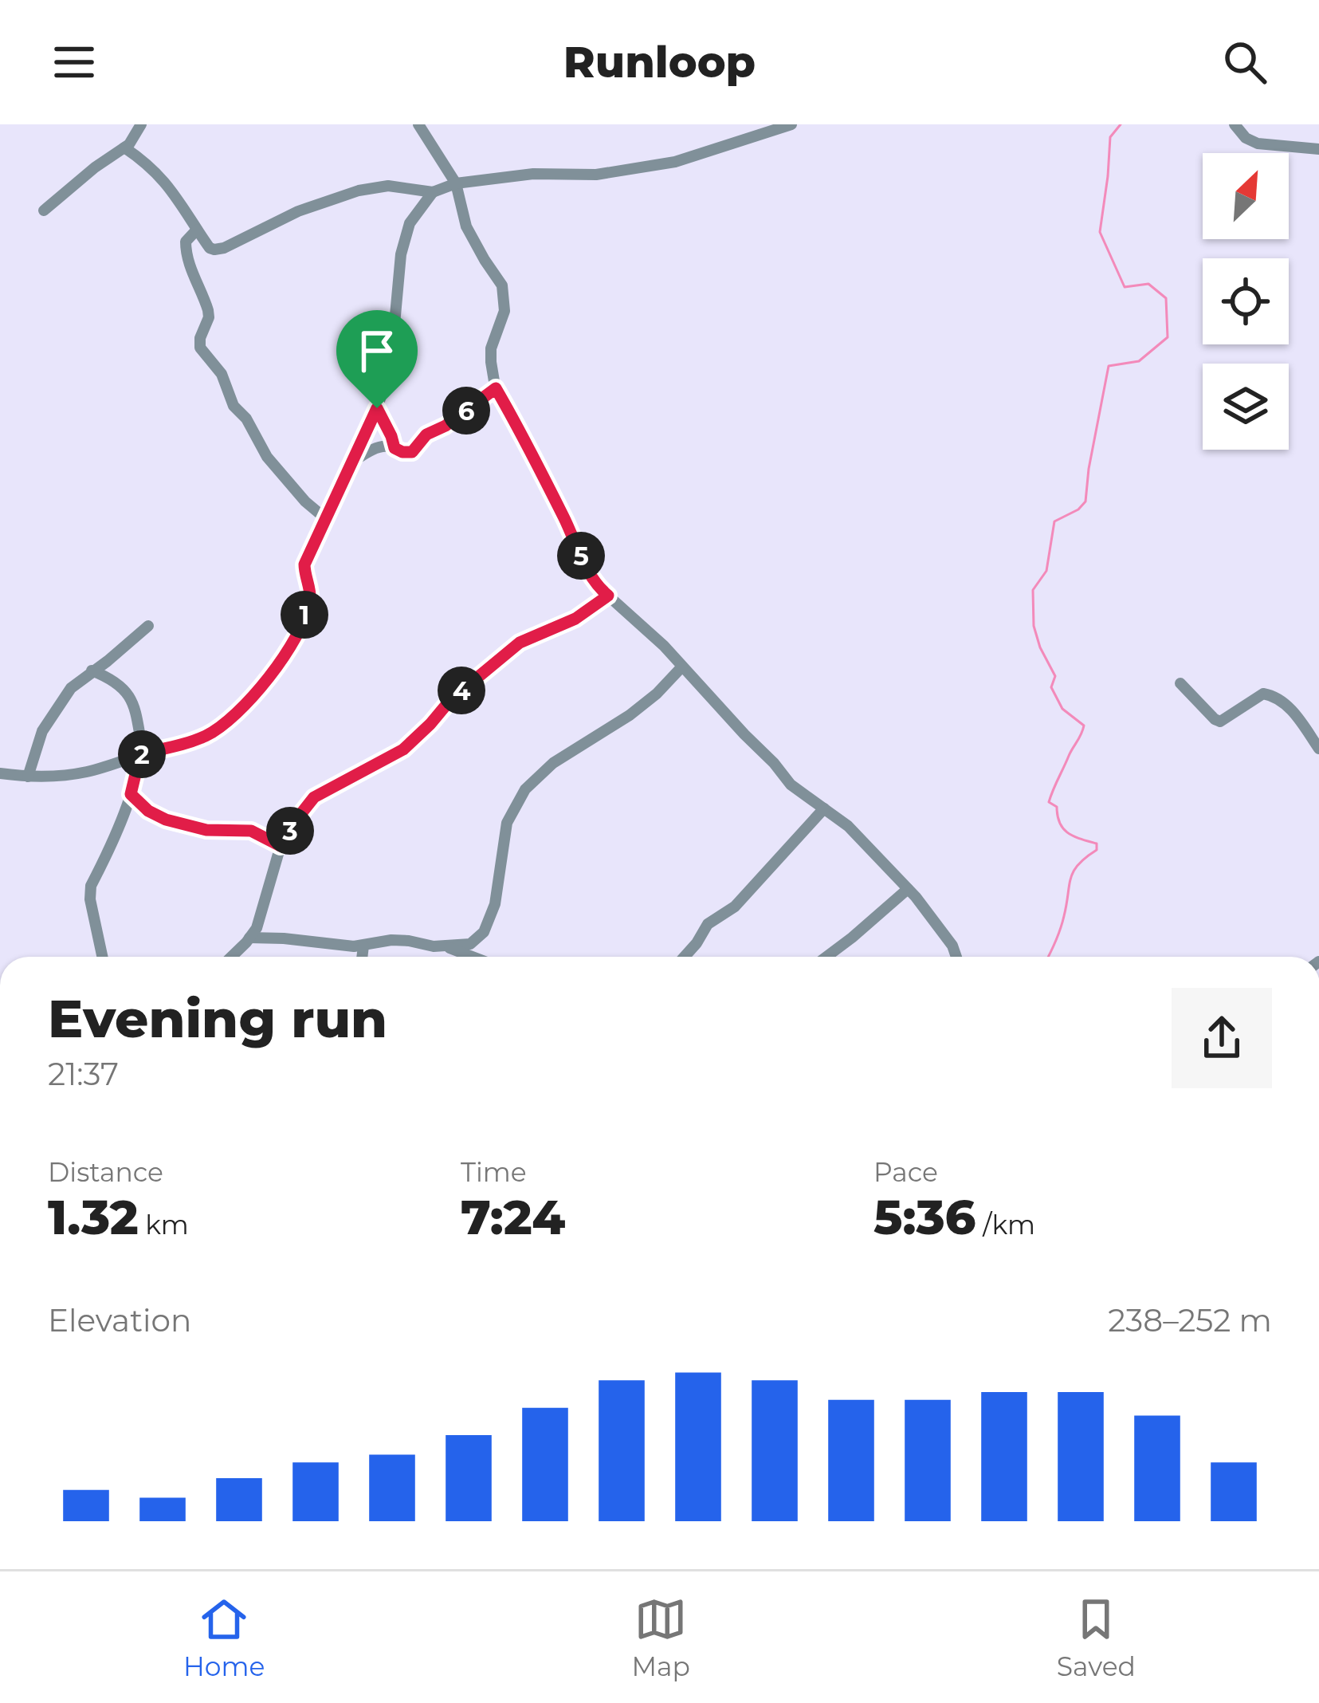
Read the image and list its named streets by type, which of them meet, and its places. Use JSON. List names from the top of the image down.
{
  "north": "top right",
  "page": {
    "header": "Runloop",
    "pins": [
      "6",
      "5",
      "1",
      "4",
      "2",
      "3"
    ],
    "heading": ["Evening run", "21:37"],
    "stats": [
      ["Distance", "1.32 km"],
      ["Time", "7:24"],
      ["Pace", "5:36 /km"]
    ],
    "chart": ["Elevation", "238–252 m"],
    "tabs": ["Home", "Map", "Saved"]
  }
}
